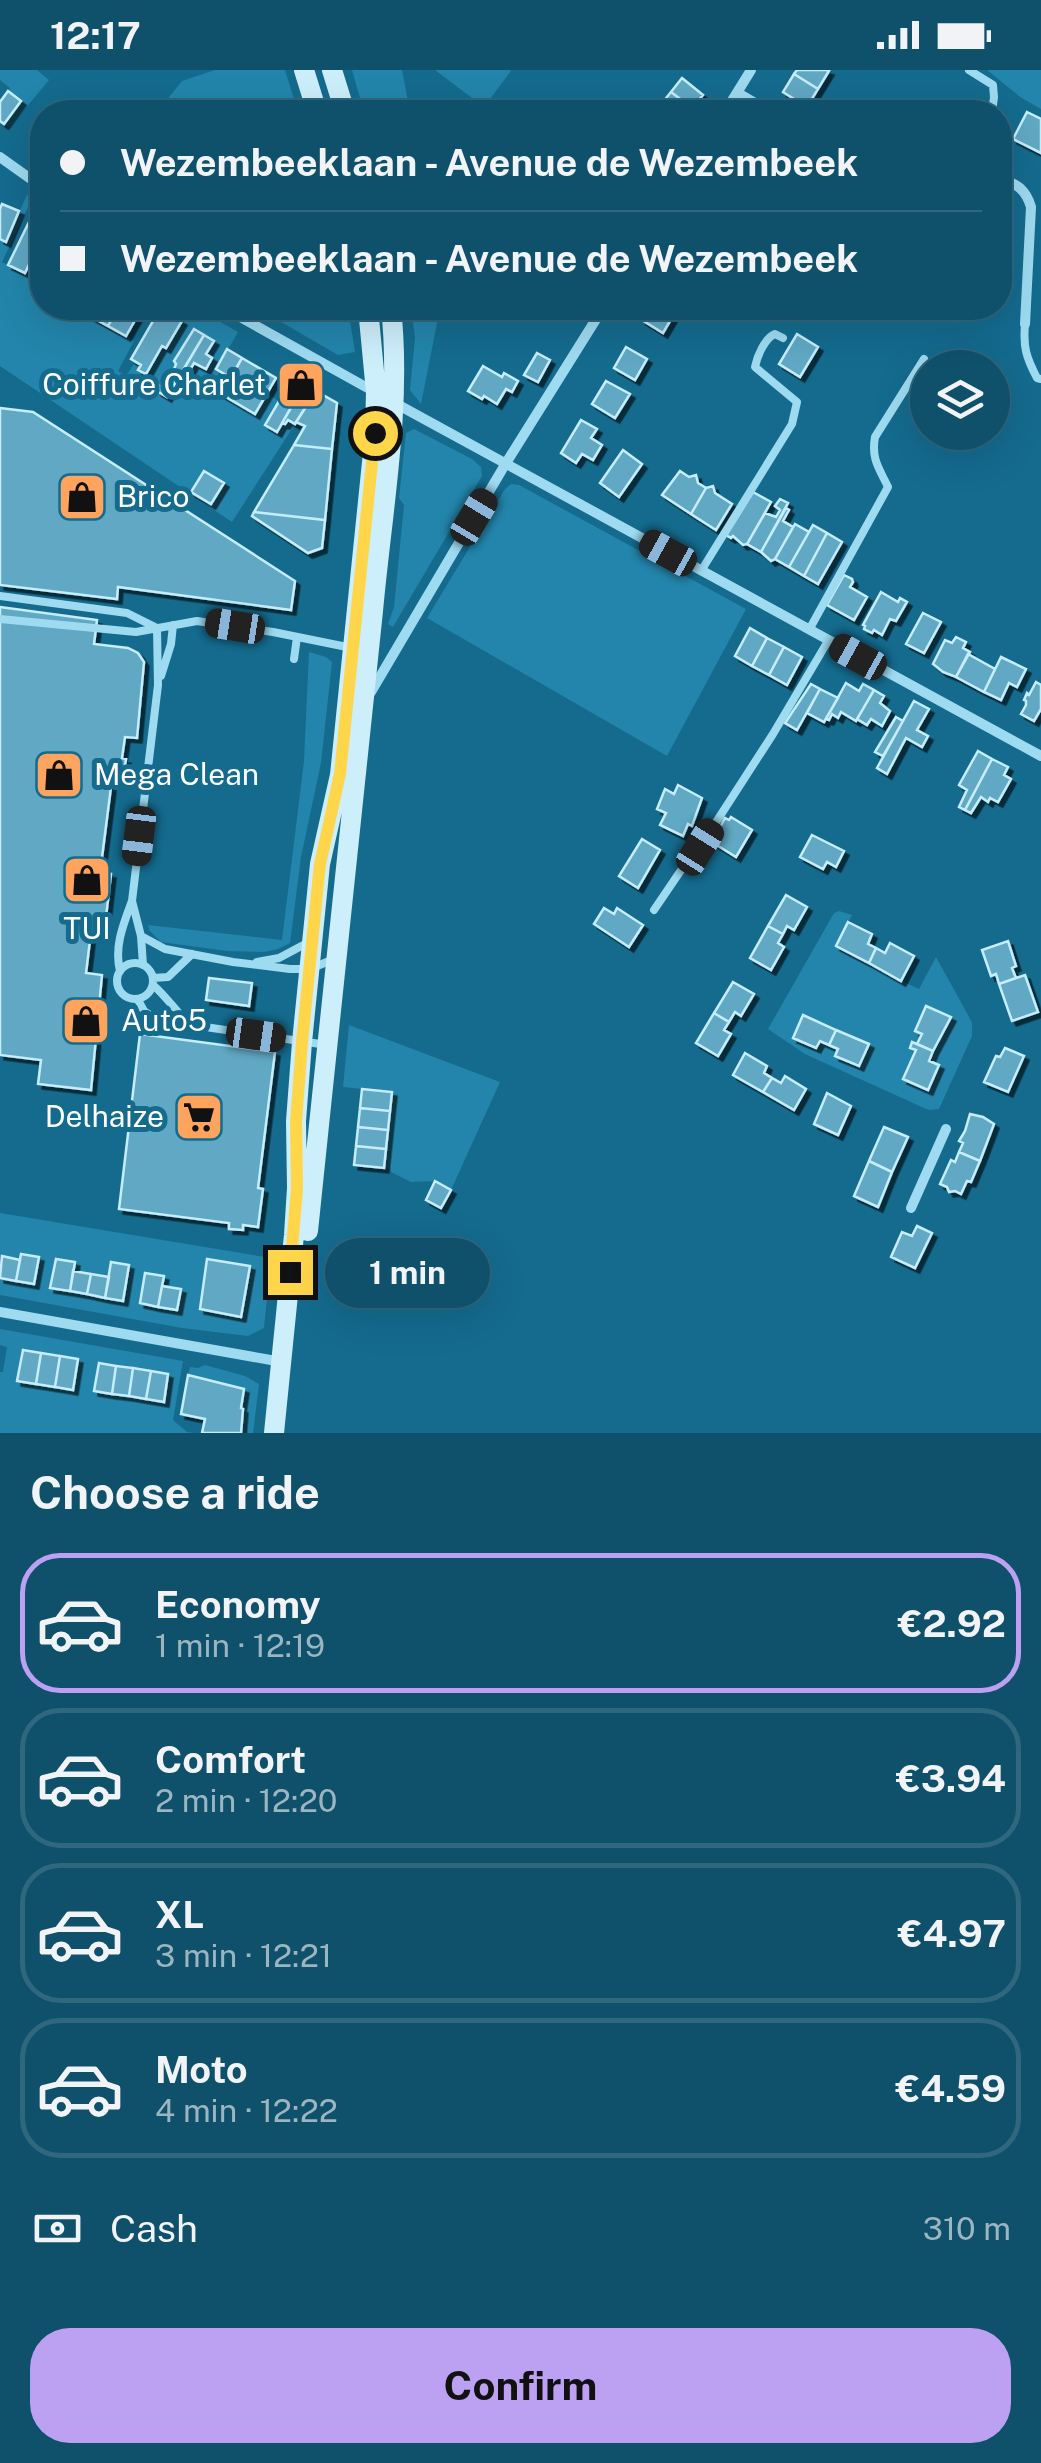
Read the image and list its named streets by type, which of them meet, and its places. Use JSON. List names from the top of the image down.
{
  "places": {
    "shop": [
      "Coiffure Charlet",
      "Brico",
      "Mega Clean",
      "TUI",
      "Auto5"
    ],
    "supermarket": ["Delhaize"]
  },
  "page": {
    "status": "12:17",
    "banner": ["Wezembeeklaan - Avenue de Wezembeek", "Wezembeeklaan - Avenue de Wezembeek"],
    "bubble": "1 min",
    "heading": "Choose a ride",
    "list": [
      {
        "name": "Economy",
        "note": "1 min · 12:19",
        "value": "€2.92"
      },
      {
        "name": "Comfort",
        "note": "2 min · 12:20",
        "value": "€3.94"
      },
      {
        "name": "XL",
        "note": "3 min · 12:21",
        "value": "€4.97"
      },
      {
        "name": "Moto",
        "note": "4 min · 12:22",
        "value": "€4.59"
      }
    ],
    "pay": ["Cash", "310 m"],
    "buttons": "Confirm"
  }
}
